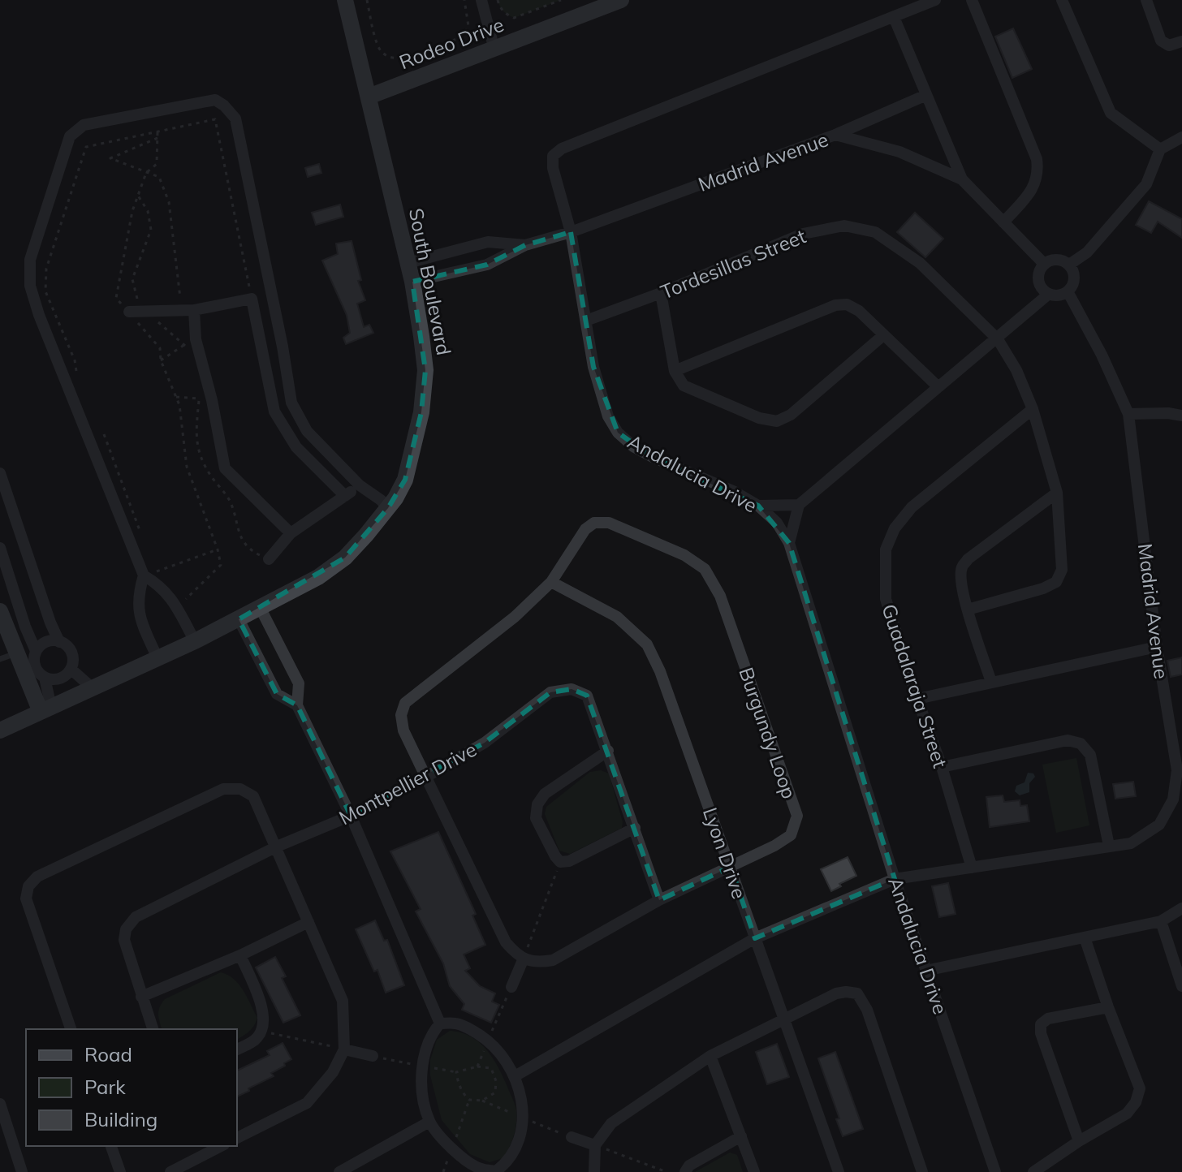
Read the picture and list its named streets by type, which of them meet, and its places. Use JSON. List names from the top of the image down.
{
  "streets": {
    "main road": ["Rodeo Drive", "South Boulevard"],
    "street": [
      "Madrid Avenue",
      "Tordesillas Street",
      "Andalucia Drive",
      "Guadalaraja Street",
      "Burgundy Loop",
      "Montpellier Drive",
      "Lyon Drive"
    ]
  },
  "crossings": [
    ["Rodeo Drive", "South Boulevard"],
    ["Madrid Avenue", "Andalucia Drive"],
    ["Madrid Avenue", "Guadalaraja Street"],
    ["Madrid Avenue", "Lyon Drive"],
    ["Tordesillas Street", "Andalucia Drive"],
    ["Tordesillas Street", "Guadalaraja Street"],
    ["Burgundy Loop", "Montpellier Drive"],
    ["Burgundy Loop", "Lyon Drive"]
  ],
  "legend": ["Road", "Park", "Building"]
}
